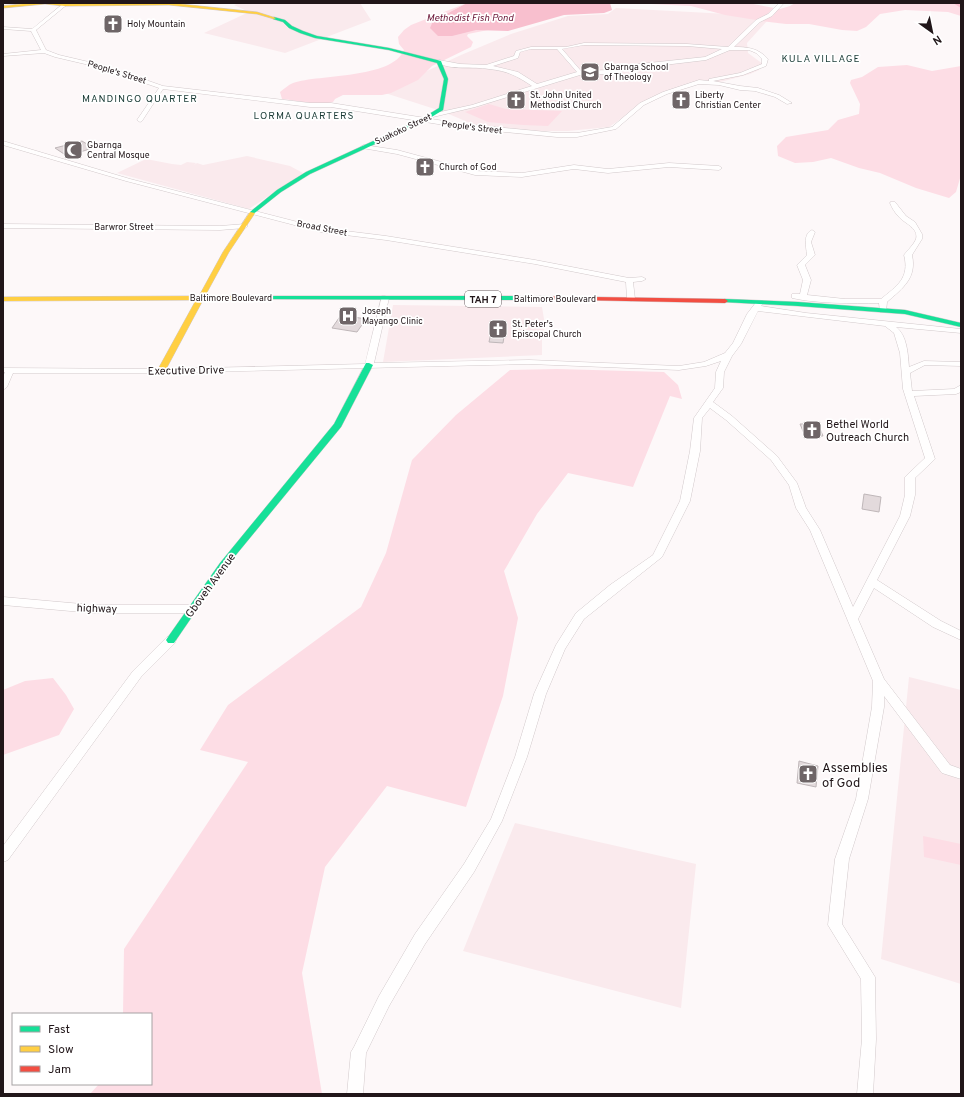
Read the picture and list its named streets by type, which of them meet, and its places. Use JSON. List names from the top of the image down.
{
  "streets": {
    "main road": [
      "Suakoko Street",
      "Baltimore Boulevard",
      "TAH 7",
      "Gboveh Avenue"
    ],
    "street": [
      "People's Street",
      "Barwror Street",
      "Broad Street",
      "Executive Drive",
      "highway"
    ]
  },
  "crossings": [
    ["People's Street", "Suakoko Street"],
    ["Suakoko Street", "Barwror Street"],
    ["Suakoko Street", "Broad Street"],
    ["Suakoko Street", "Baltimore Boulevard"],
    ["Suakoko Street", "Executive Drive"],
    ["Baltimore Boulevard", "Gboveh Avenue"],
    ["Executive Drive", "Gboveh Avenue"],
    ["Gboveh Avenue", "highway"]
  ],
  "districts": ["KULA VILLAGE", "MANDINGO QUARTER", "LORMA QUARTERS"],
  "water": ["Methodist Fish Pond"],
  "places": {
    "church": [
      "Holy Mountain",
      "St. John United Methodist Church",
      "Liberty Christian Center",
      "Church of God",
      "St. Peter's Episcopal Church",
      "Bethel World Outreach Church",
      "Assemblies of God"
    ],
    "school or university": ["Gbarnga School of Theology"],
    "mosque": ["Gbarnga Central Mosque"],
    "hospital": ["Joseph Mayango Clinic"]
  },
  "legend": ["Fast", "Slow", "Jam"],
  "north": "bottom right"
}
